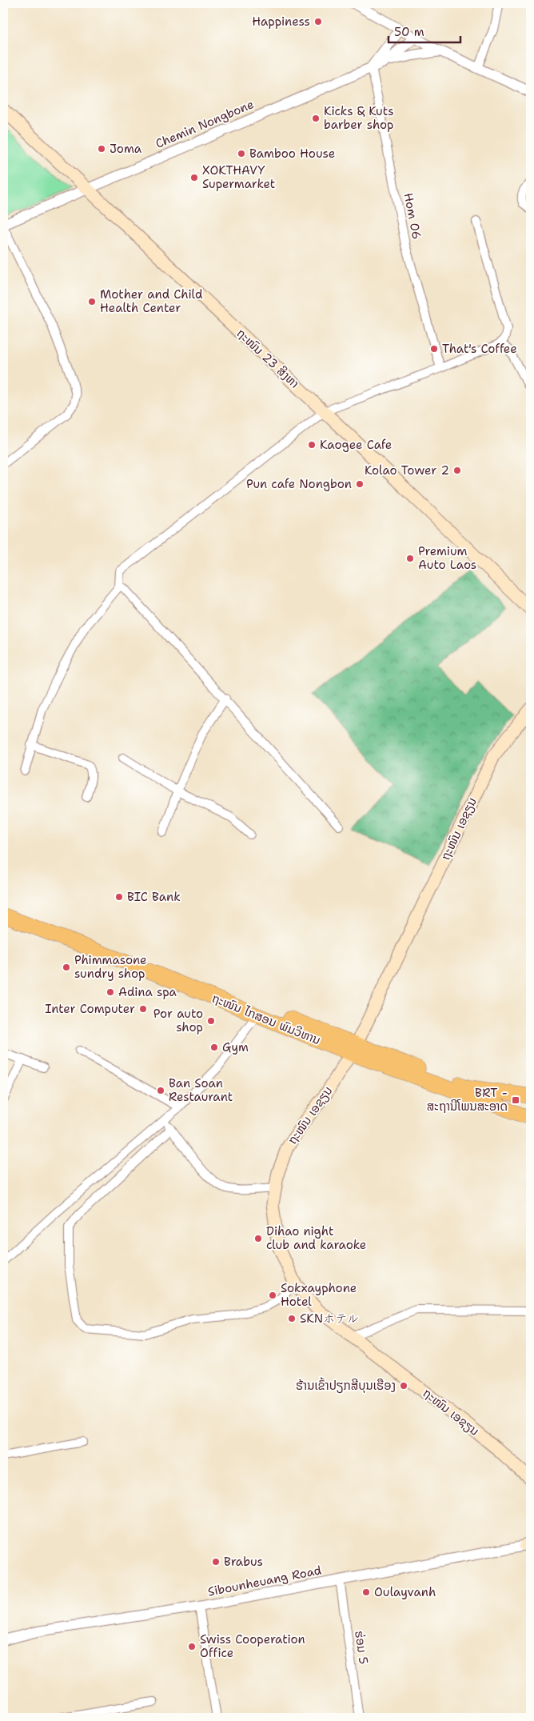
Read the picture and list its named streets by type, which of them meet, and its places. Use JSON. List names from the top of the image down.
{
  "streets": {
    "highway": ["ຖະໜົນ ໄກສອນ ພົມວິຫານ"],
    "main road": ["ຖະໜົນ 23 ສິງຫາ", "ຖະໜົນ ເອຊຽນ"],
    "street": [
      "Chemin Nongbone",
      "Hom 06",
      "Sibounheuang Road",
      "ຮ່ອມ 5"
    ]
  },
  "crossings": [
    ["Chemin Nongbone", "Hom 06"],
    ["Chemin Nongbone", "ຖະໜົນ 23 ສິງຫາ"],
    ["ຖະໜົນ ເອຊຽນ", "ຖະໜົນ ໄກສອນ ພົມວິຫານ"],
    ["Sibounheuang Road", "ຮ່ອມ 5"]
  ],
  "places": {
    "other": [
      "Happiness",
      "Kicks & Kuts barber shop",
      "Joma",
      "Bamboo House",
      "XOKTHAVY Supermarket",
      "Mother and Child Health Center",
      "That's Coffee",
      "Kaogee Cafe",
      "Kolao Tower 2",
      "Pun cafe Nongbon",
      "Premium Auto Laos",
      "BIC Bank",
      "Phimmasone sundry shop",
      "Adina spa",
      "Inter Computer",
      "Por auto shop",
      "Gym",
      "Ban Soan Restaurant",
      "Dihao night club and karaoke",
      "Sokxayphone Hotel",
      "SKNホテル",
      "ຮ້ານເຂົ້າປຽກສີບຸນເຮືອງ",
      "Brabus",
      "Oulayvanh",
      "Swiss Cooperation Office"
    ],
    "transit": ["BRT - ສະຖານີໂພນສະອາດ"]
  },
  "scale_bar": "50 m"
}
